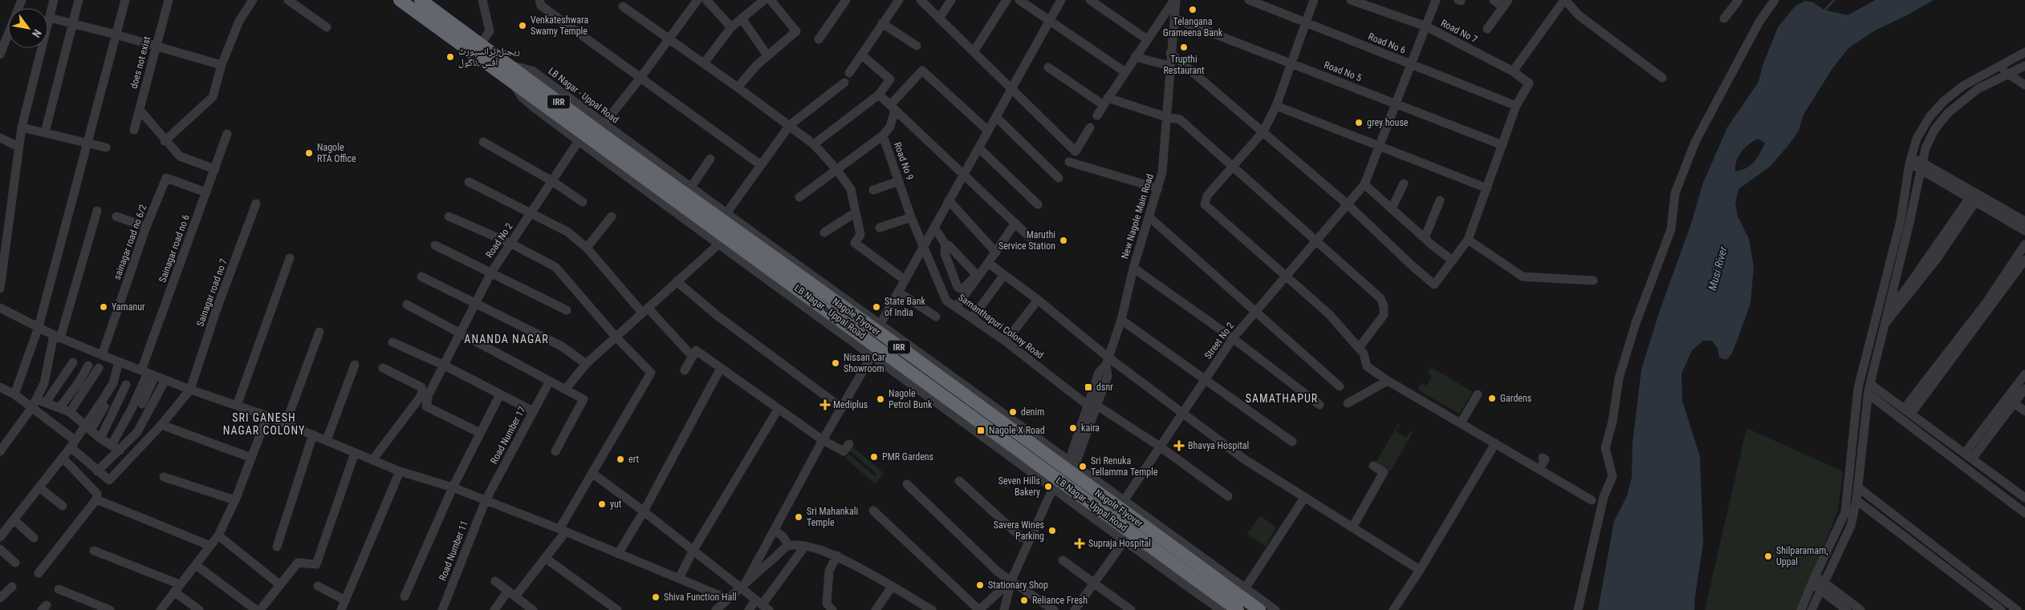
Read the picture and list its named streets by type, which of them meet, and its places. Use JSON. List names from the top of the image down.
{
  "streets": {
    "highway": ["IRR", "Nagole Flyover"],
    "street": [
      "Road No 7",
      "Road No 6",
      "does not exist",
      "Road No 5",
      "LB Nagar - Uppal Road",
      "Road No 9",
      "New Nagole Main Road",
      "Road No 2",
      "sainagar road no 6/2",
      "Sainagar road no 6",
      "Sainagar road no 7",
      "Samanthapuri Colony Road",
      "Street No 2",
      "Road Number 17",
      "Road Number 11"
    ]
  },
  "crossings": [
    ["Road No 7", "Road No 6"],
    ["Road No 7", "Street No 2"],
    ["Road No 6", "Street No 2"],
    ["Road No 5", "New Nagole Main Road"],
    ["Road No 5", "Street No 2"],
    ["LB Nagar - Uppal Road", "New Nagole Main Road"],
    ["LB Nagar - Uppal Road", "Nagole Flyover"],
    ["LB Nagar - Uppal Road", "Street No 2"],
    ["IRR", "Nagole Flyover"],
    ["Road No 9", "Samanthapuri Colony Road"],
    ["New Nagole Main Road", "Samanthapuri Colony Road"],
    ["Road No 2", "Nagole Flyover"],
    ["sainagar road no 6/2", "Sainagar road no 6"],
    ["Samanthapuri Colony Road", "Street No 2"],
    ["Road Number 17", "Road Number 11"]
  ],
  "districts": ["ANANDA NAGAR", "SAMATHAPUR", "SRI GANESH NAGAR COLONY"],
  "water": ["Musi River"],
  "places": {
    "other": [
      "Telangana Grameena Bank",
      "Venkateshwara Swamy Temple",
      "Trupthi Restaurant",
      "ریجنل ٹرانسپورٹ آفس ،ناگول",
      "grey house",
      "Nagole RTA Office",
      "Maruthi Service Station",
      "Yamanur",
      "State Bank of India",
      "Nissan Car Showroom",
      "Gardens",
      "Nagole Petrol Bunk",
      "denim",
      "kaira",
      "PMR Gardens",
      "ert",
      "Sri Renuka Tellamma Temple",
      "Seven Hills Bakery",
      "yut",
      "Sri Mahankali Temple",
      "Savera Wines Parking",
      "Shilparamam, Uppal",
      "Stationary Shop",
      "Shiva Function Hall",
      "Reliance Fresh"
    ],
    "transit": ["dsnr", "Nagole X Road"],
    "health": ["Mediplus", "Bhavya Hospital", "Supraja Hospital"]
  },
  "north": "bottom right"
}
